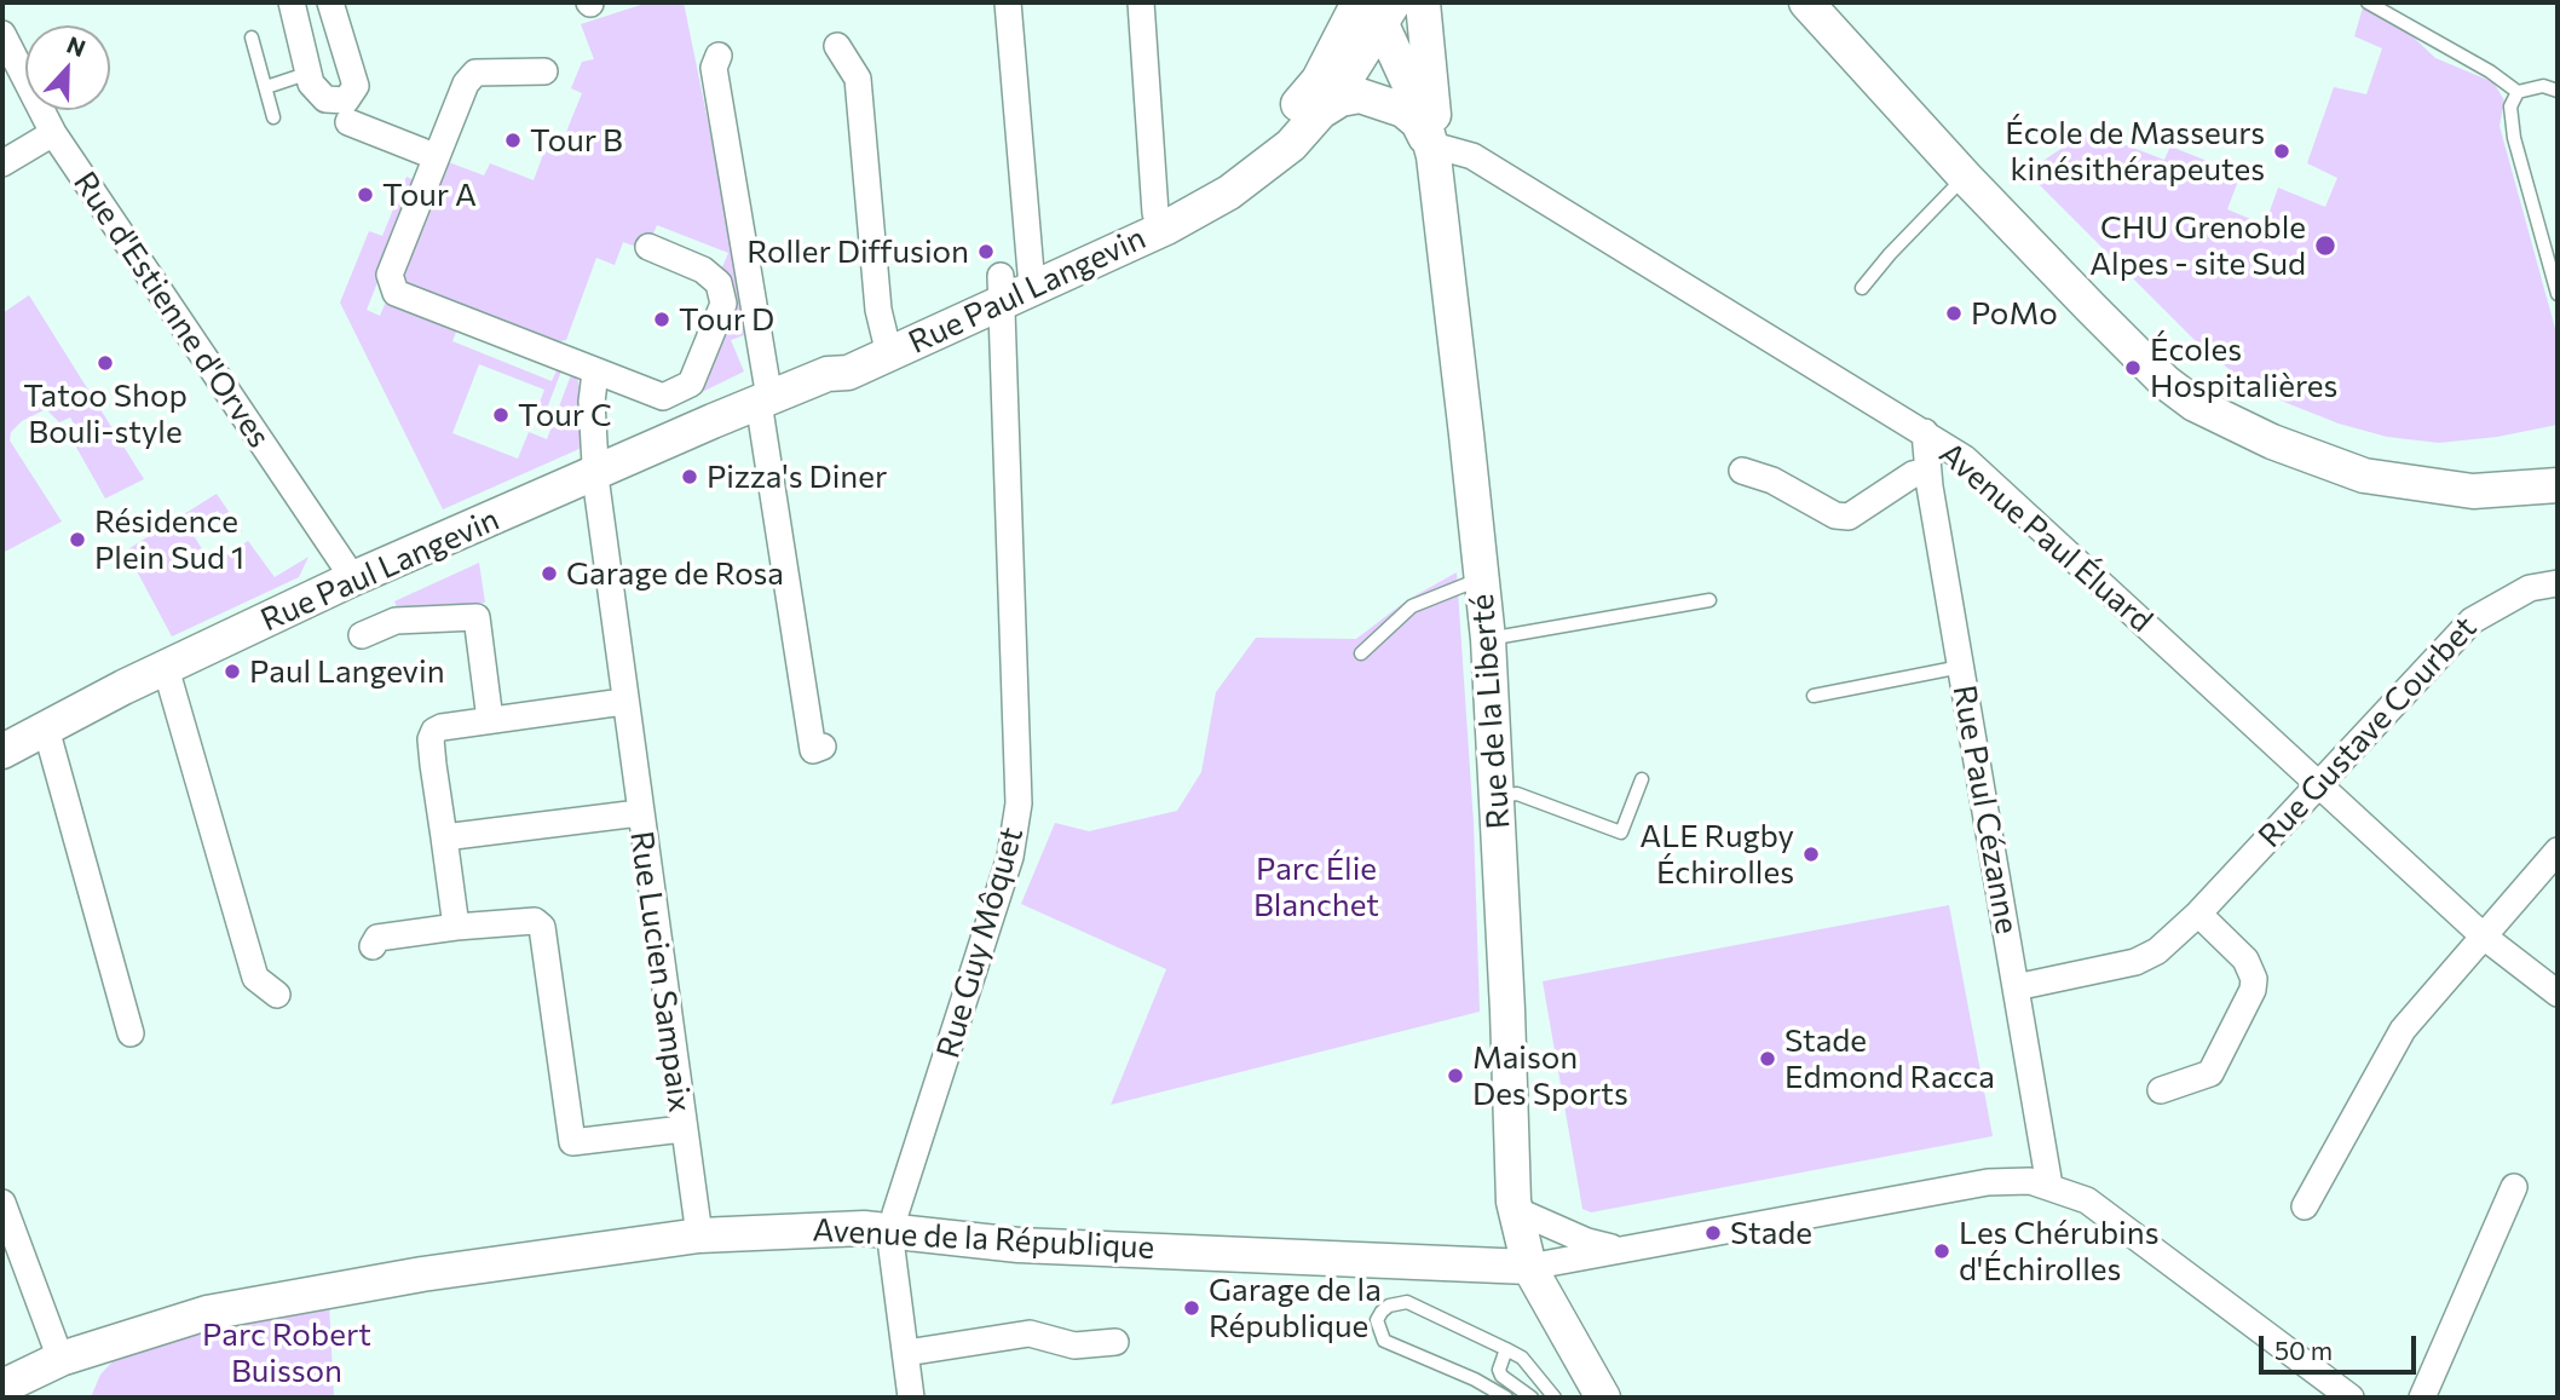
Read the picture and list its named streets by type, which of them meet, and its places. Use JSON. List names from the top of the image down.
{
  "streets": {
    "street": [
      "Rue Paul Langevin",
      "Rue d'Estienne d'Orves",
      "Avenue Paul Éluard",
      "Rue de la Liberté",
      "Rue Gustave Courbet",
      "Rue Paul Cézanne",
      "Rue Guy Môquet",
      "Rue Lucien Sampaix",
      "Avenue de la République"
    ]
  },
  "crossings": [
    ["Rue Paul Langevin", "Rue d'Estienne d'Orves"],
    ["Rue Paul Langevin", "Rue de la Liberté"],
    ["Rue Paul Langevin", "Rue Guy Môquet"],
    ["Rue Paul Langevin", "Rue Lucien Sampaix"],
    ["Avenue Paul Éluard", "Rue de la Liberté"],
    ["Avenue Paul Éluard", "Rue Gustave Courbet"],
    ["Avenue Paul Éluard", "Rue Paul Cézanne"],
    ["Rue de la Liberté", "Avenue de la République"],
    ["Rue Gustave Courbet", "Rue Paul Cézanne"],
    ["Rue Guy Môquet", "Avenue de la République"],
    ["Rue Lucien Sampaix", "Avenue de la République"]
  ],
  "parks": ["Parc Élie Blanchet", "Parc Robert Buisson"],
  "places": [
    "Tour B",
    "École de Masseurs kinésithérapeutes",
    "Tour A",
    "CHU Grenoble Alpes - site Sud",
    "Roller Diffusion",
    "PoMo",
    "Tour D",
    "Tatoo Shop Bouli-style",
    "Écoles Hospitalières",
    "Tour C",
    "Pizza's Diner",
    "Résidence Plein Sud 1",
    "Garage de Rosa",
    "Paul Langevin",
    "ALE Rugby Échirolles",
    "Stade Edmond Racca",
    "Maison Des Sports",
    "Stade",
    "Les Chérubins d'Échirolles",
    "Garage de la République"
  ],
  "scale_bar": "50 m",
  "north": "top"
}
